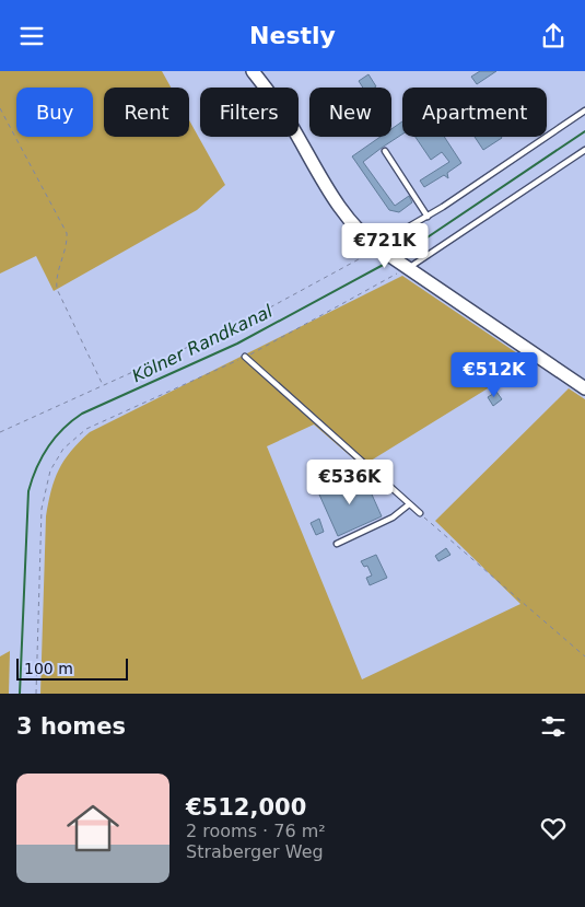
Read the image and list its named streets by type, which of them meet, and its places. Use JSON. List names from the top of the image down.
{
  "water": ["Kölner Randkanal"],
  "scale_bar": "100 m",
  "page": {
    "header": "Nestly",
    "chip": [
      "Buy",
      "Rent",
      "Filters",
      "New",
      "Apartment"
    ],
    "price": ["€721K", "€512K", "€536K"],
    "scale": "100 m",
    "heading": "3 homes",
    "list": [
      {
        "name": "€512,000",
        "note": "2 rooms · 76 m² · Straberger Weg"
      }
    ]
  }
}
